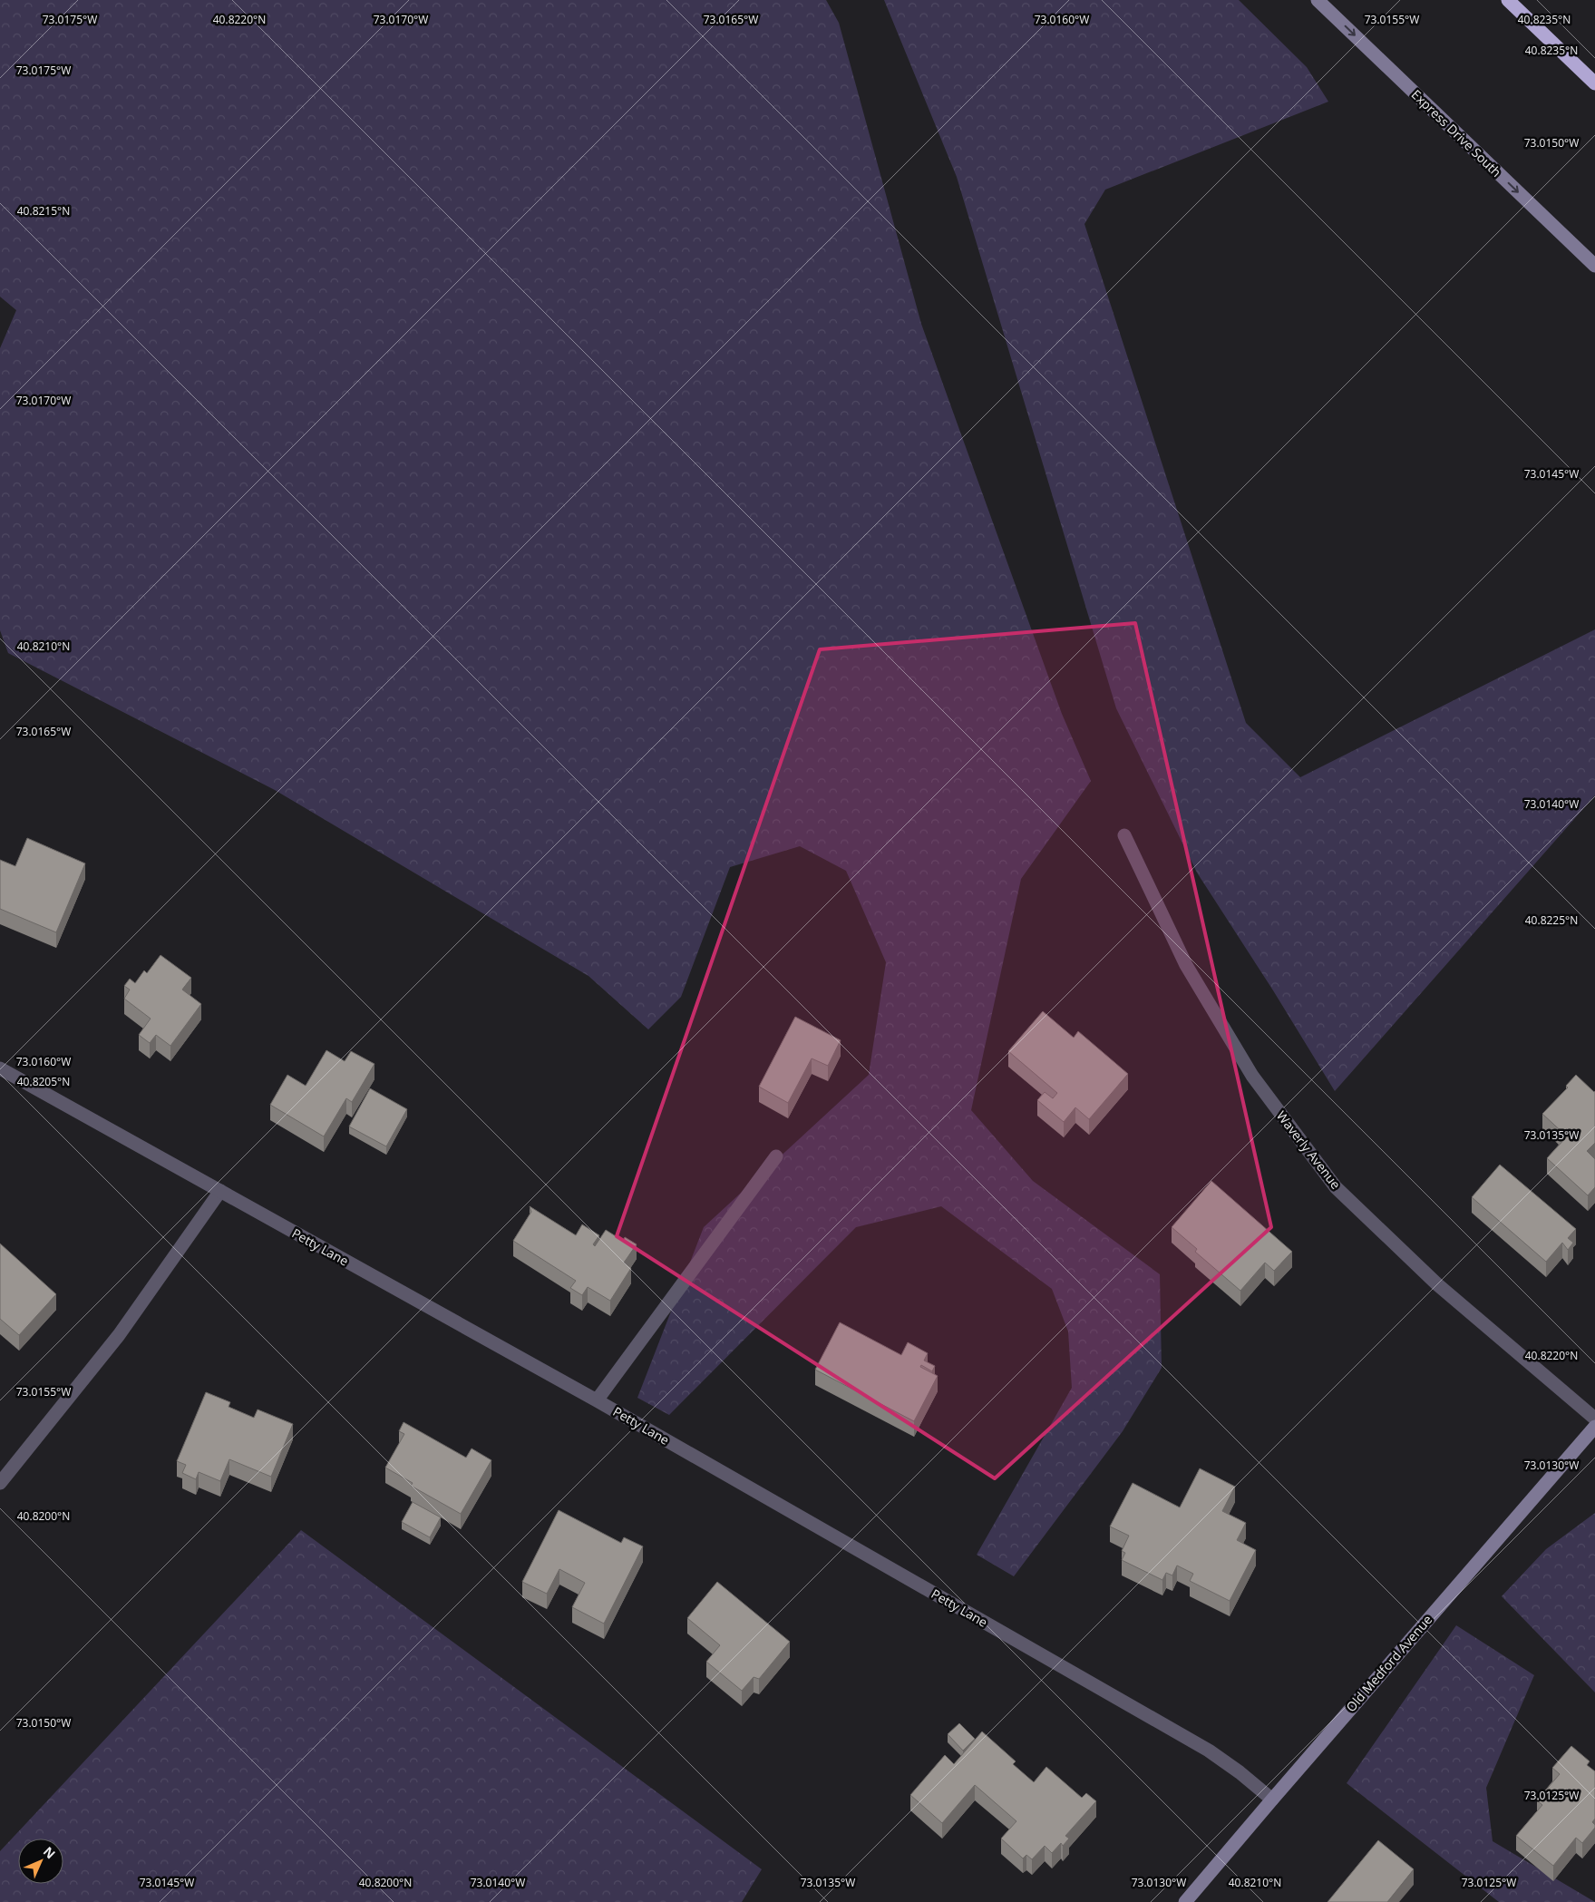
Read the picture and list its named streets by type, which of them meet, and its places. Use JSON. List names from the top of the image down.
{
  "streets": {
    "street": [
      "Express Drive South",
      "Waverly Avenue",
      "Petty Lane",
      "Old Medford Avenue"
    ]
  },
  "crossings": [
    ["Petty Lane", "Old Medford Avenue"]
  ],
  "one_way": ["Express Drive South"],
  "north": "top right",
  "coordinates": [
    "73.0175°W",
    "40.8220°N",
    "73.0170°W",
    "73.0165°W",
    "73.0160°W",
    "73.0155°W",
    "40.8235°N",
    "73.0150°W",
    "40.8215°N",
    "73.0145°W",
    "40.8210°N",
    "73.0140°W",
    "40.8225°N",
    "40.8205°N",
    "73.0135°W",
    "73.0130°W",
    "40.8200°N",
    "73.0125°W"
  ]
}
